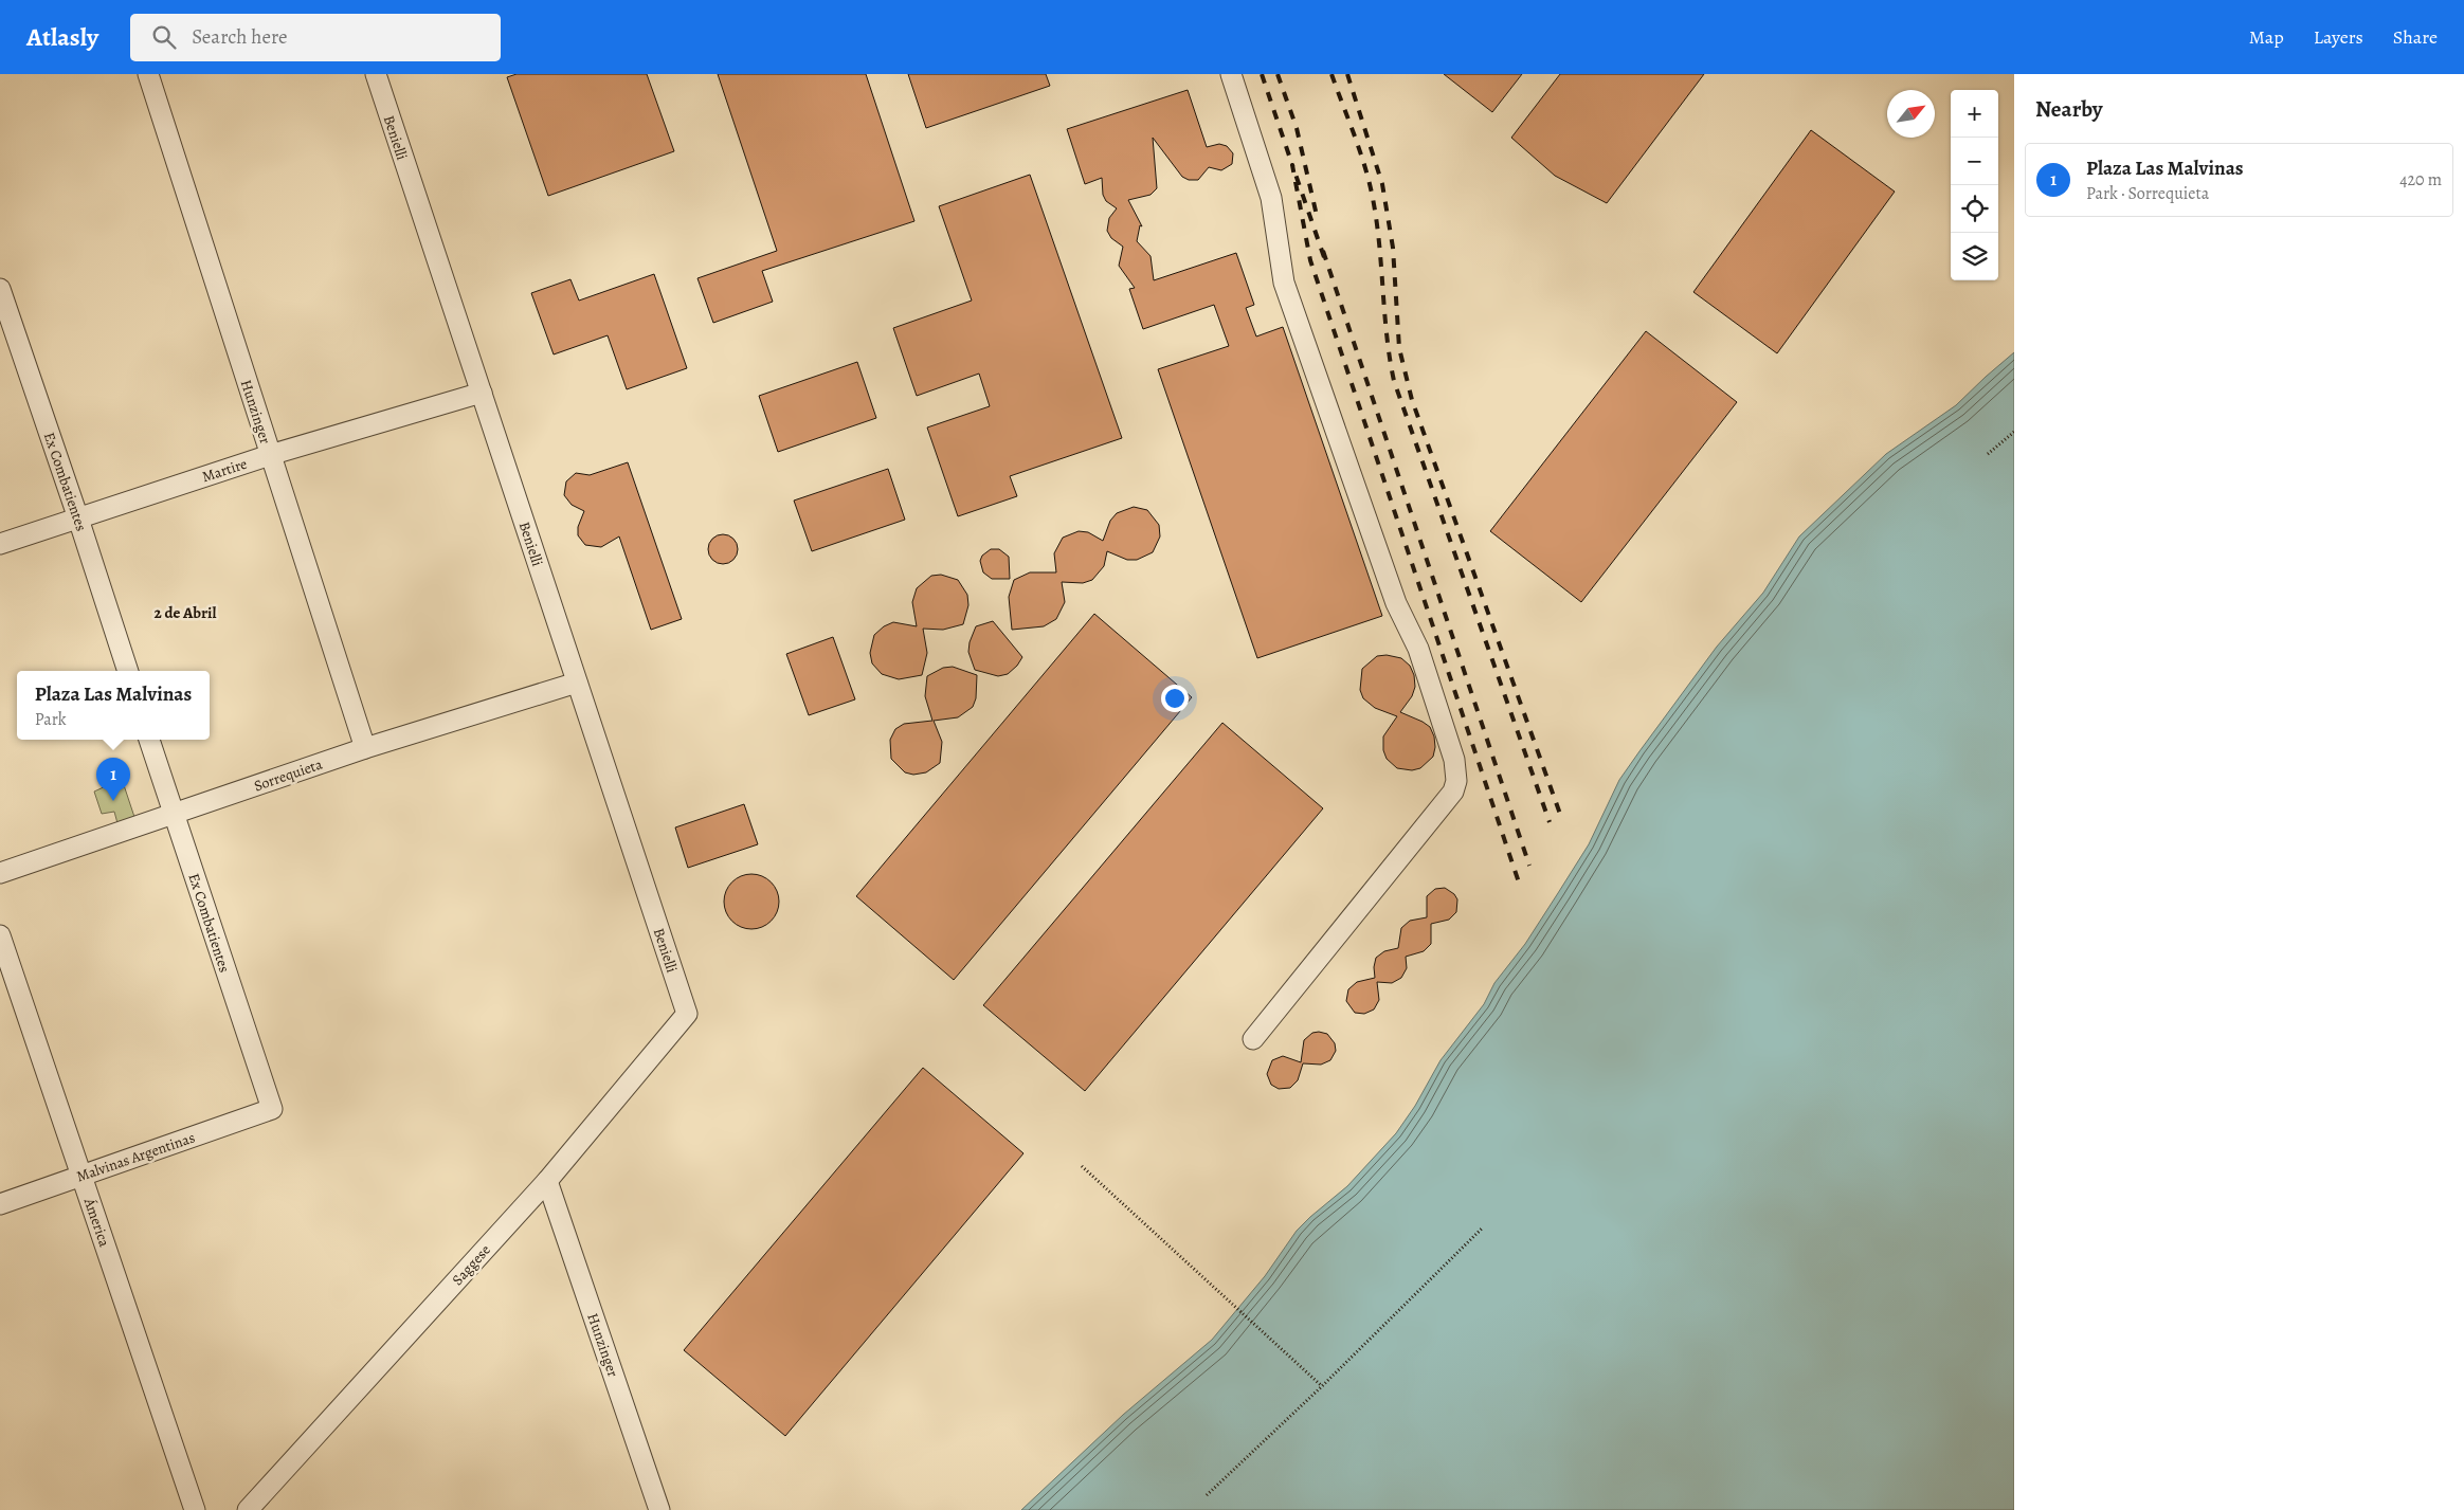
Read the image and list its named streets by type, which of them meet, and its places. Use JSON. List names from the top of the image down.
{
  "streets": {
    "street": [
      "Benielli",
      "Hunzinger",
      "Martire",
      "Ex Combatientes",
      "Sorrequieta",
      "Malvinas Argentinas",
      "Ámerica",
      "Saggese"
    ]
  },
  "crossings": [
    ["Benielli", "Martire"],
    ["Benielli", "Sorrequieta"],
    ["Benielli", "Saggese"],
    ["Hunzinger", "Martire"],
    ["Hunzinger", "Sorrequieta"],
    ["Hunzinger", "Saggese"],
    ["Martire", "Ex Combatientes"],
    ["Ex Combatientes", "Sorrequieta"],
    ["Ex Combatientes", "Malvinas Argentinas"],
    ["Malvinas Argentinas", "Ámerica"]
  ],
  "districts": ["2 de Abril"],
  "north": "top right",
  "page": {
    "header": "Atlasly",
    "search": "Search here",
    "nav": ["Map", "Layers", "Share"],
    "heading": "Nearby",
    "map_buttons": ["+", "−"],
    "list": [
      {
        "mark": "1",
        "name": "Plaza Las Malvinas",
        "note": "Park · Sorrequieta",
        "value": "420 m"
      }
    ],
    "popup": ["Plaza Las Malvinas", "Park"],
    "pins": "1"
  }
}
